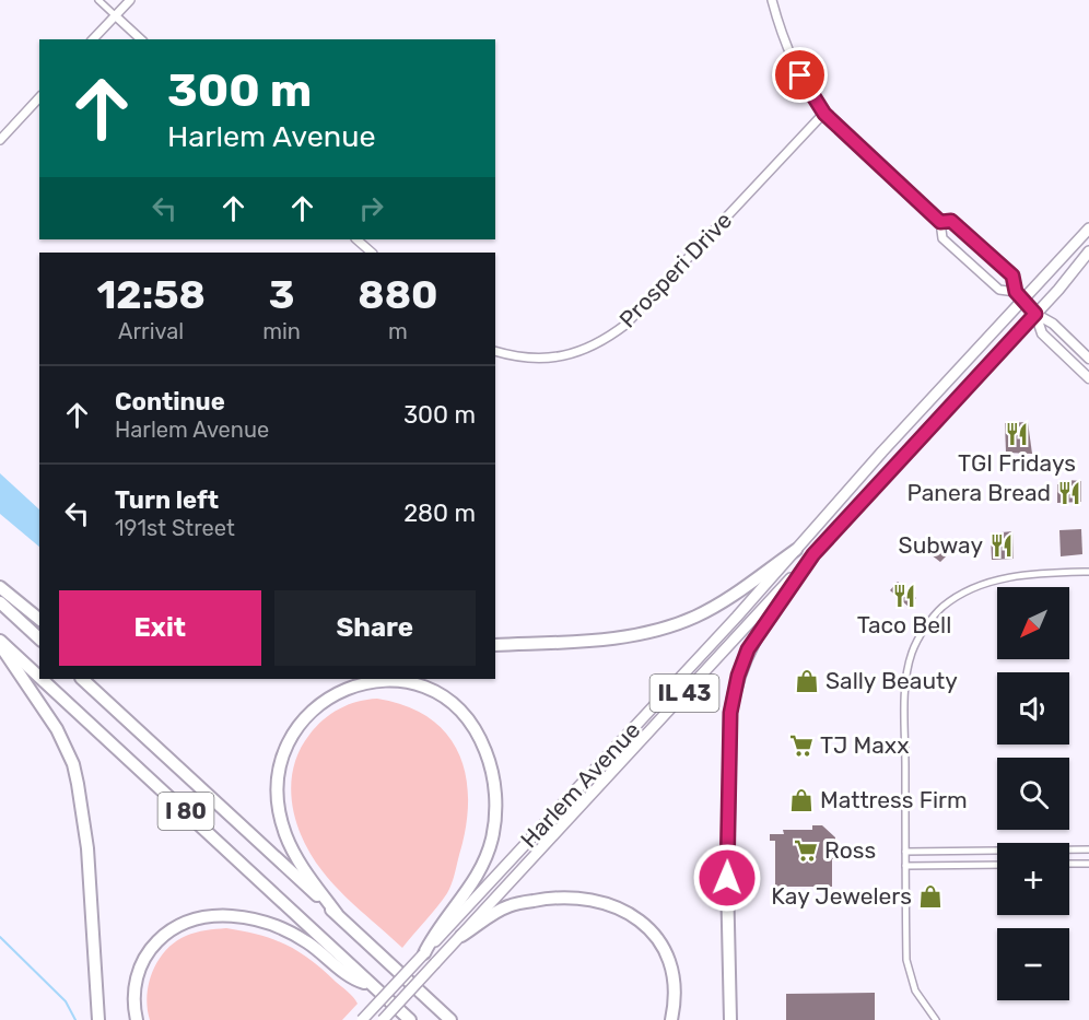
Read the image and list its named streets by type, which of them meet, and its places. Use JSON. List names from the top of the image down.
{
  "streets": {
    "highway": ["I 80"],
    "main road": ["IL 43", "Harlem Avenue"],
    "street": ["Prosperi Drive"]
  },
  "places": {
    "restaurant": [
      "TGI Fridays",
      "Panera Bread",
      "Subway",
      "Taco Bell"
    ],
    "shop": ["Sally Beauty", "Mattress Firm", "Kay Jewelers"],
    "supermarket": ["TJ Maxx", "Ross"]
  },
  "north": "bottom left",
  "page": {
    "turn": ["300 m", "Harlem Avenue"],
    "eta": [
      "12:58",
      "Arrival",
      "3",
      "min",
      "880",
      "m"
    ],
    "list": [
      {
        "name": "Continue",
        "note": "Harlem Avenue",
        "value": "300 m"
      },
      {
        "name": "Turn left",
        "note": "191st Street",
        "value": "280 m"
      }
    ],
    "buttons": ["Exit", "Share"],
    "map_buttons": ["+", "−"]
  }
}
